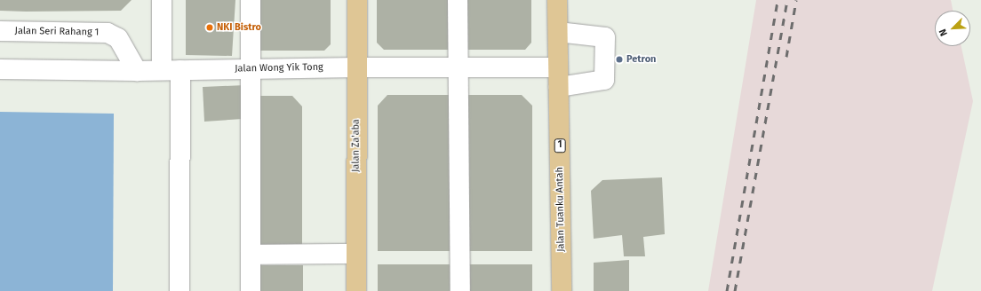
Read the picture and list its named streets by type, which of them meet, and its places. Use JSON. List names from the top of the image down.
{
  "streets": {
    "highway": ["Jalan Za'aba", "1", "Jalan Tuanku Antah"],
    "street": ["Jalan Seri Rahang 1", "Jalan Wong Yik Tong"]
  },
  "crossings": [
    ["Jalan Seri Rahang 1", "Jalan Wong Yik Tong"],
    ["Jalan Wong Yik Tong", "Jalan Za'aba"],
    ["Jalan Wong Yik Tong", "Jalan Tuanku Antah"]
  ],
  "places": ["NKI Bistro", "Petron"],
  "north": "bottom left"
}
